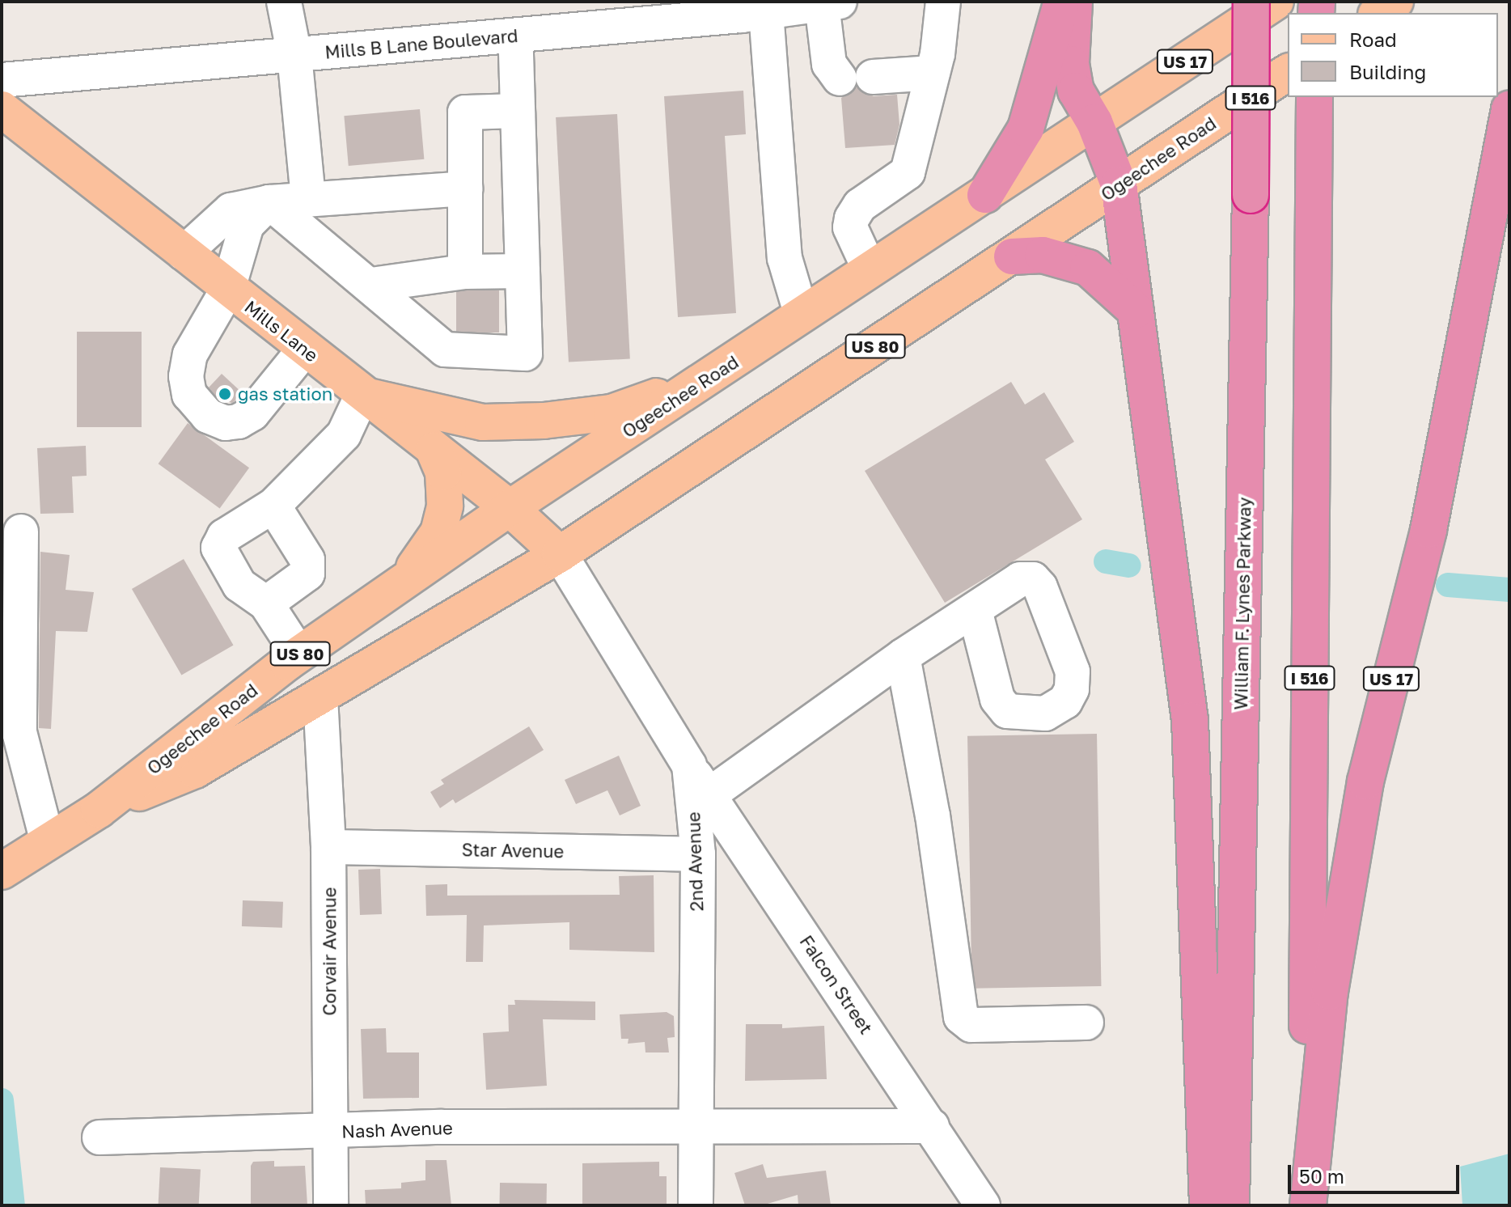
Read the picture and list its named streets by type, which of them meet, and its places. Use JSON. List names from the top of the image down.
{
  "streets": {
    "highway": ["US 17", "I 516", "William F. Lynes Parkway"],
    "main road": ["Ogeechee Road", "Mills Lane", "US 80"],
    "street": [
      "Mills B Lane Boulevard",
      "Star Avenue",
      "2nd Avenue",
      "Corvair Avenue",
      "Falcon Street",
      "Nash Avenue"
    ]
  },
  "crossings": [
    ["US 17", "I 516"],
    ["Ogeechee Road", "Mills Lane"],
    ["Ogeechee Road", "2nd Avenue"],
    ["Ogeechee Road", "Corvair Avenue"],
    ["Mills Lane", "2nd Avenue"],
    ["Star Avenue", "2nd Avenue"],
    ["Star Avenue", "Corvair Avenue"],
    ["2nd Avenue", "Falcon Street"],
    ["2nd Avenue", "Nash Avenue"],
    ["Corvair Avenue", "Nash Avenue"],
    ["Falcon Street", "Nash Avenue"]
  ],
  "places": ["gas station"],
  "legend": ["Road", "Building"],
  "scale_bar": "50 m"
}
